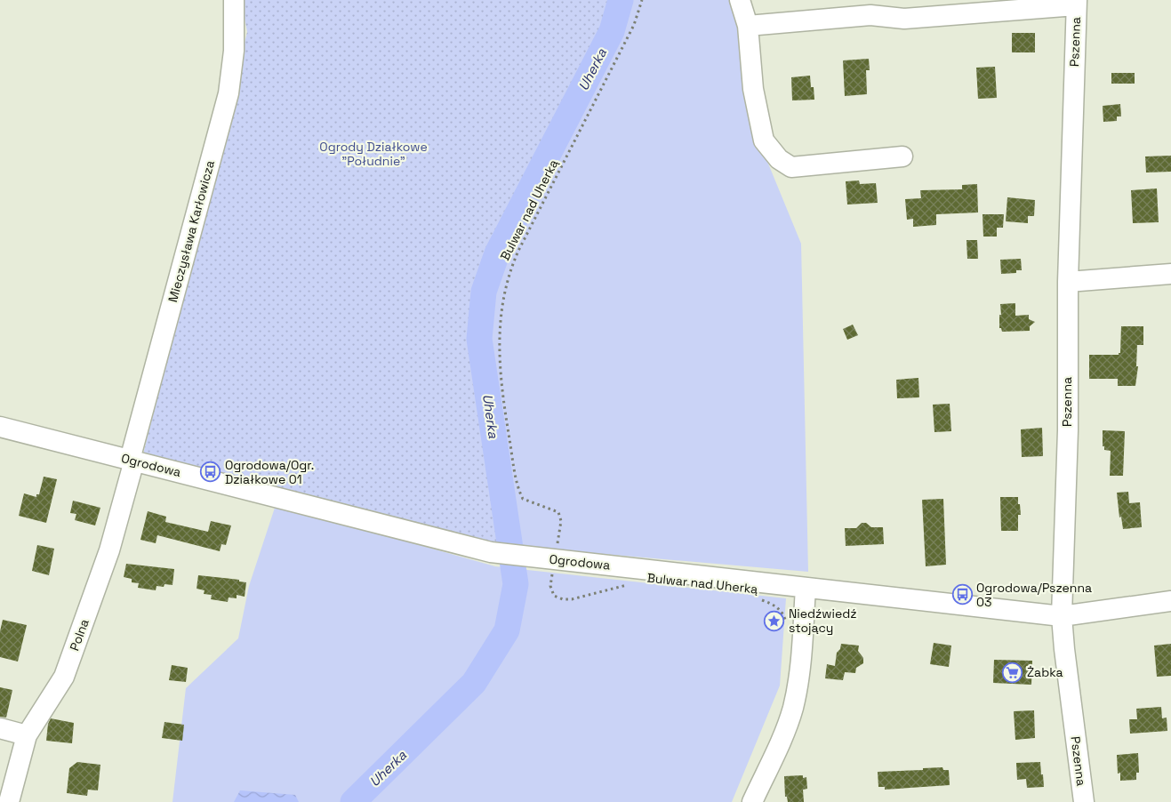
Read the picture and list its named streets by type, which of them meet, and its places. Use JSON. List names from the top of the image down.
{
  "streets": {
    "street": [
      "Pszenna",
      "Mieczysława Karłowicza",
      "Ogrodowa",
      "Polna"
    ],
    "path": ["Bulwar nad Uherką"]
  },
  "crossings": [
    ["Pszenna", "Ogrodowa"],
    ["Mieczysława Karłowicza", "Ogrodowa"],
    ["Mieczysława Karłowicza", "Polna"],
    ["Ogrodowa", "Polna"]
  ],
  "water": ["Uherka"],
  "parks": ["Ogrody Działkowe \"Południe\""],
  "places": {
    "bus stop": ["Ogrodowa/Ogr. Działkowe 01", "Ogrodowa/Pszenna 03"],
    "place": ["Niedźwiedź stojący"],
    "supermarket": ["Żabka"]
  }
}
